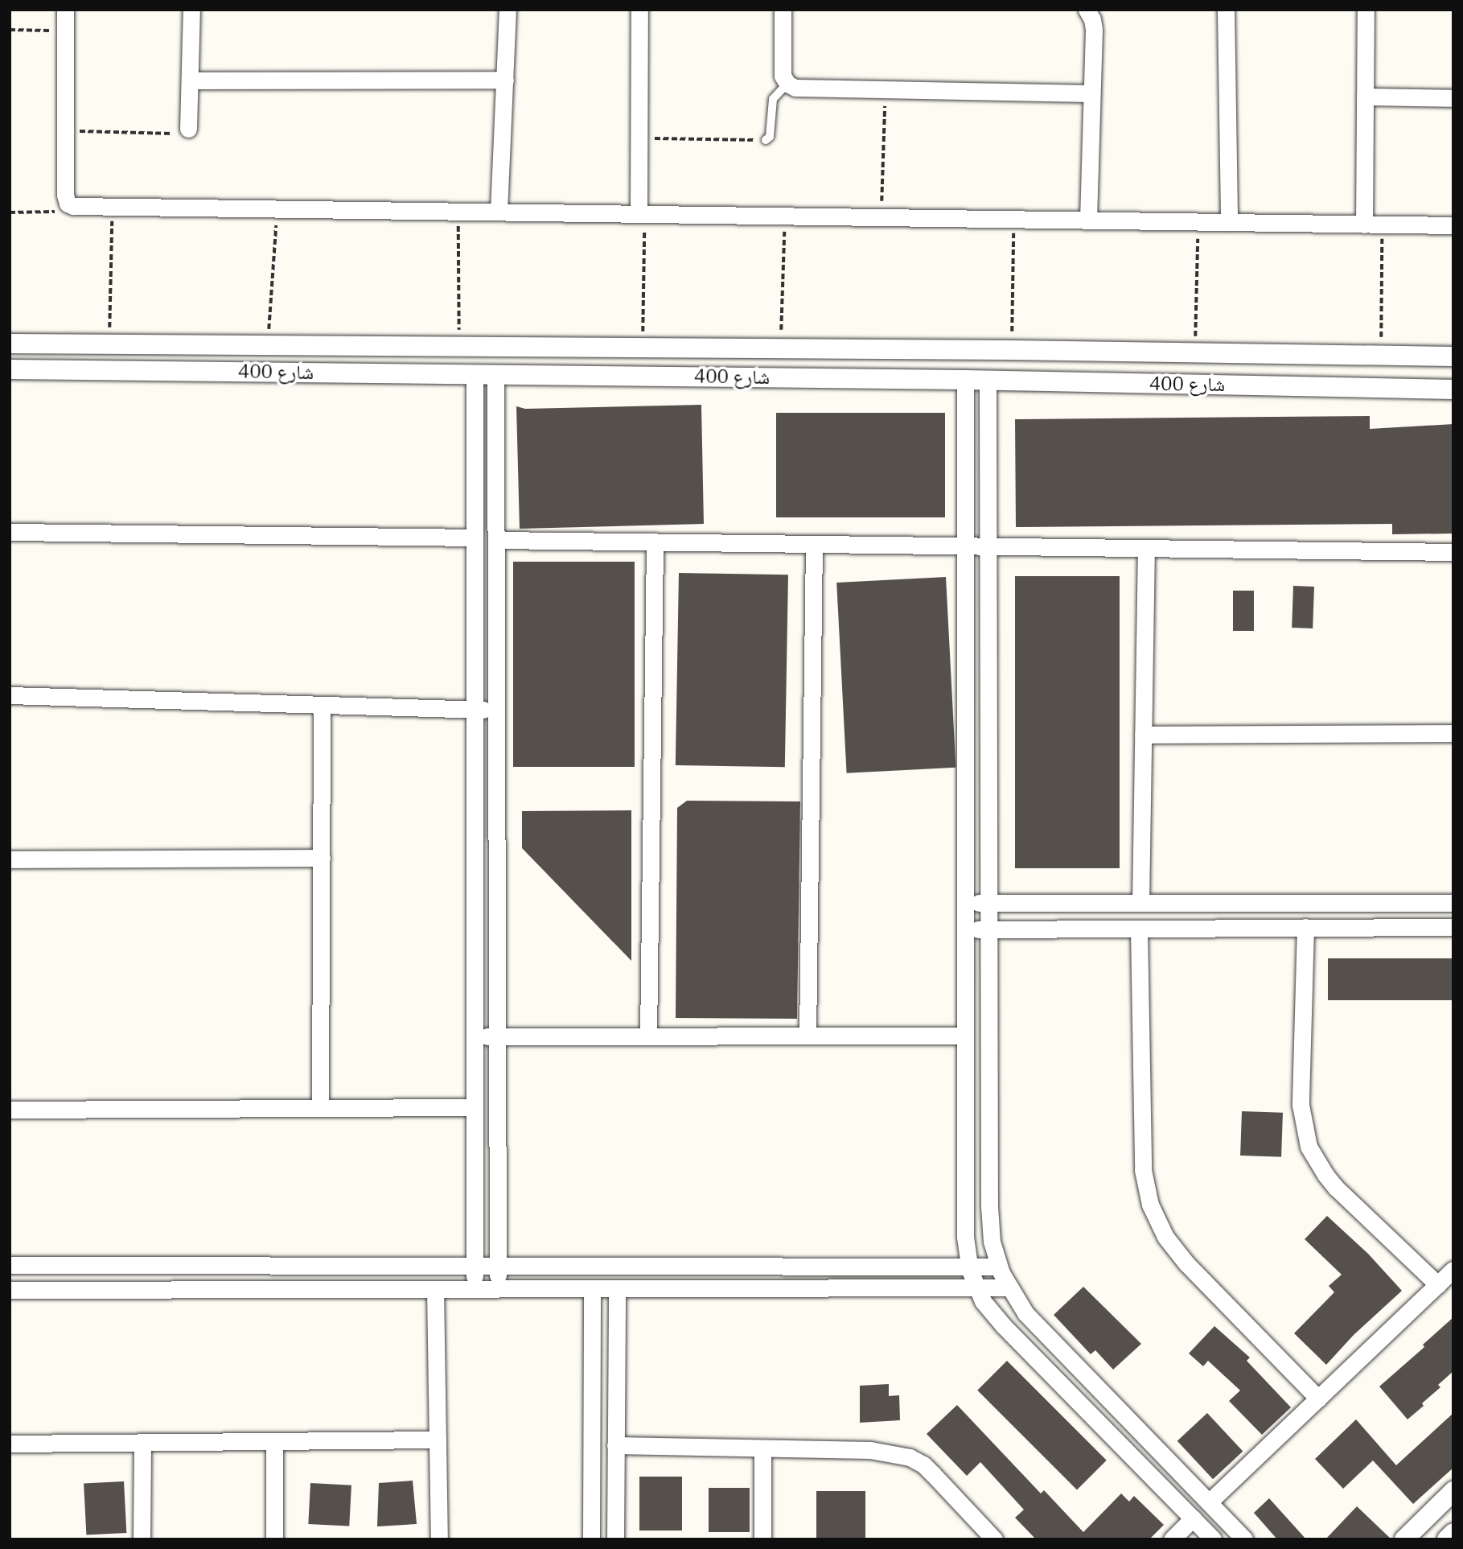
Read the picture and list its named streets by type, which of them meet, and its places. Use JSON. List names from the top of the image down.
{
  "streets": {
    "street": ["شارع 400"]
  }
}
